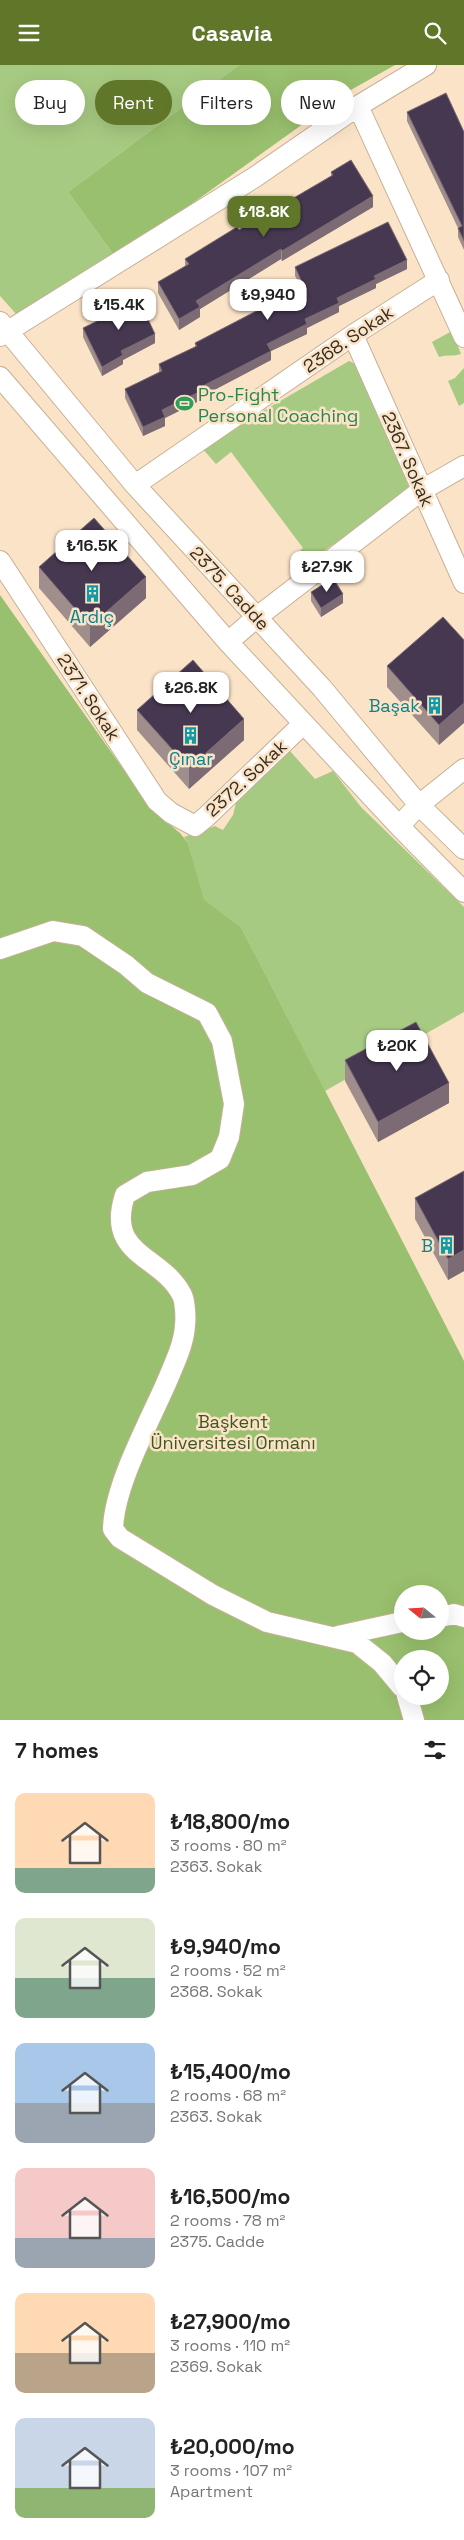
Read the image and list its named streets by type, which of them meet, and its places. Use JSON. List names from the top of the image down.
{
  "streets": {
    "street": [
      "2368. Sokak",
      "2367. Sokak",
      "2375. Cadde",
      "2371. Sokak",
      "2372. Sokak"
    ]
  },
  "crossings": [
    ["2368. Sokak", "2367. Sokak"],
    ["2368. Sokak", "2375. Cadde"],
    ["2375. Cadde", "2372. Sokak"],
    ["2371. Sokak", "2372. Sokak"]
  ],
  "parks": ["Başkent Üniversitesi Ormanı"],
  "places": {
    "sports": ["Pro-Fight Personal Coaching"],
    "building": [
      "Ardıç",
      "Başak",
      "Çınar",
      "B"
    ]
  },
  "north": "left",
  "page": {
    "header": "Casavia",
    "chip": [
      "Buy",
      "Rent",
      "Filters",
      "New"
    ],
    "price": [
      "₺18.8K",
      "₺9,940",
      "₺15.4K",
      "₺16.5K",
      "₺27.9K",
      "₺26.8K",
      "₺20K"
    ],
    "heading": "7 homes",
    "list": [
      {
        "name": "₺18,800/mo",
        "note": "3 rooms · 80 m² · 2363. Sokak"
      },
      {
        "name": "₺9,940/mo",
        "note": "2 rooms · 52 m² · 2368. Sokak"
      },
      {
        "name": "₺15,400/mo",
        "note": "2 rooms · 68 m² · 2363. Sokak"
      },
      {
        "name": "₺16,500/mo",
        "note": "2 rooms · 78 m² · 2375. Cadde"
      },
      {
        "name": "₺27,900/mo",
        "note": "3 rooms · 110 m² · 2369. Sokak"
      },
      {
        "name": "₺20,000/mo",
        "note": "3 rooms · 107 m² · Apartment"
      }
    ]
  }
}
